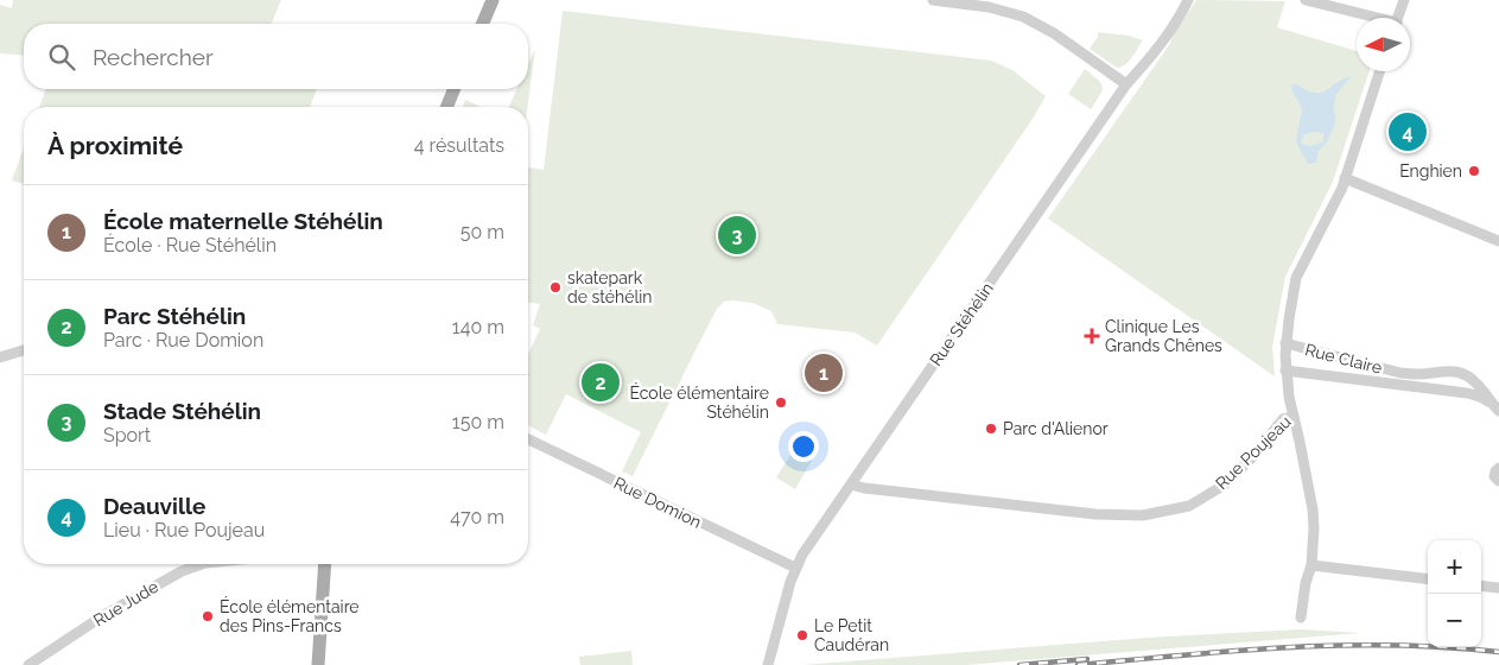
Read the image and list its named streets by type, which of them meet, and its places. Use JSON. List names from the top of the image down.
{
  "streets": {
    "street": [
      "Rue Stéhélin",
      "Rue Claire",
      "Rue Poujeau",
      "Rue Domion",
      "Rue Jude"
    ]
  },
  "crossings": [
    ["Rue Stéhélin", "Rue Poujeau"],
    ["Rue Stéhélin", "Rue Domion"],
    ["Rue Claire", "Rue Poujeau"]
  ],
  "places": {
    "other": [
      "Enghien",
      "skatepark de stéhélin",
      "École élémentaire Stéhélin",
      "Parc d'Alienor",
      "École élémentaire des Pins-Francs",
      "Le Petit Caudéran"
    ],
    "health": ["Clinique Les Grands Chênes"]
  },
  "north": "left",
  "page": {
    "search": "Rechercher",
    "heading": ["À proximité", "4 résultats"],
    "pins": [
      "4",
      "3",
      "1",
      "2"
    ],
    "list": [
      {
        "mark": "1",
        "name": "École maternelle Stéhélin",
        "note": "École · Rue Stéhélin",
        "value": "50 m"
      },
      {
        "mark": "2",
        "name": "Parc Stéhélin",
        "note": "Parc · Rue Domion",
        "value": "140 m"
      },
      {
        "mark": "3",
        "name": "Stade Stéhélin",
        "note": "Sport",
        "value": "150 m"
      },
      {
        "mark": "4",
        "name": "Deauville",
        "note": "Lieu · Rue Poujeau",
        "value": "470 m"
      }
    ],
    "map_buttons": ["+", "−"]
  }
}
